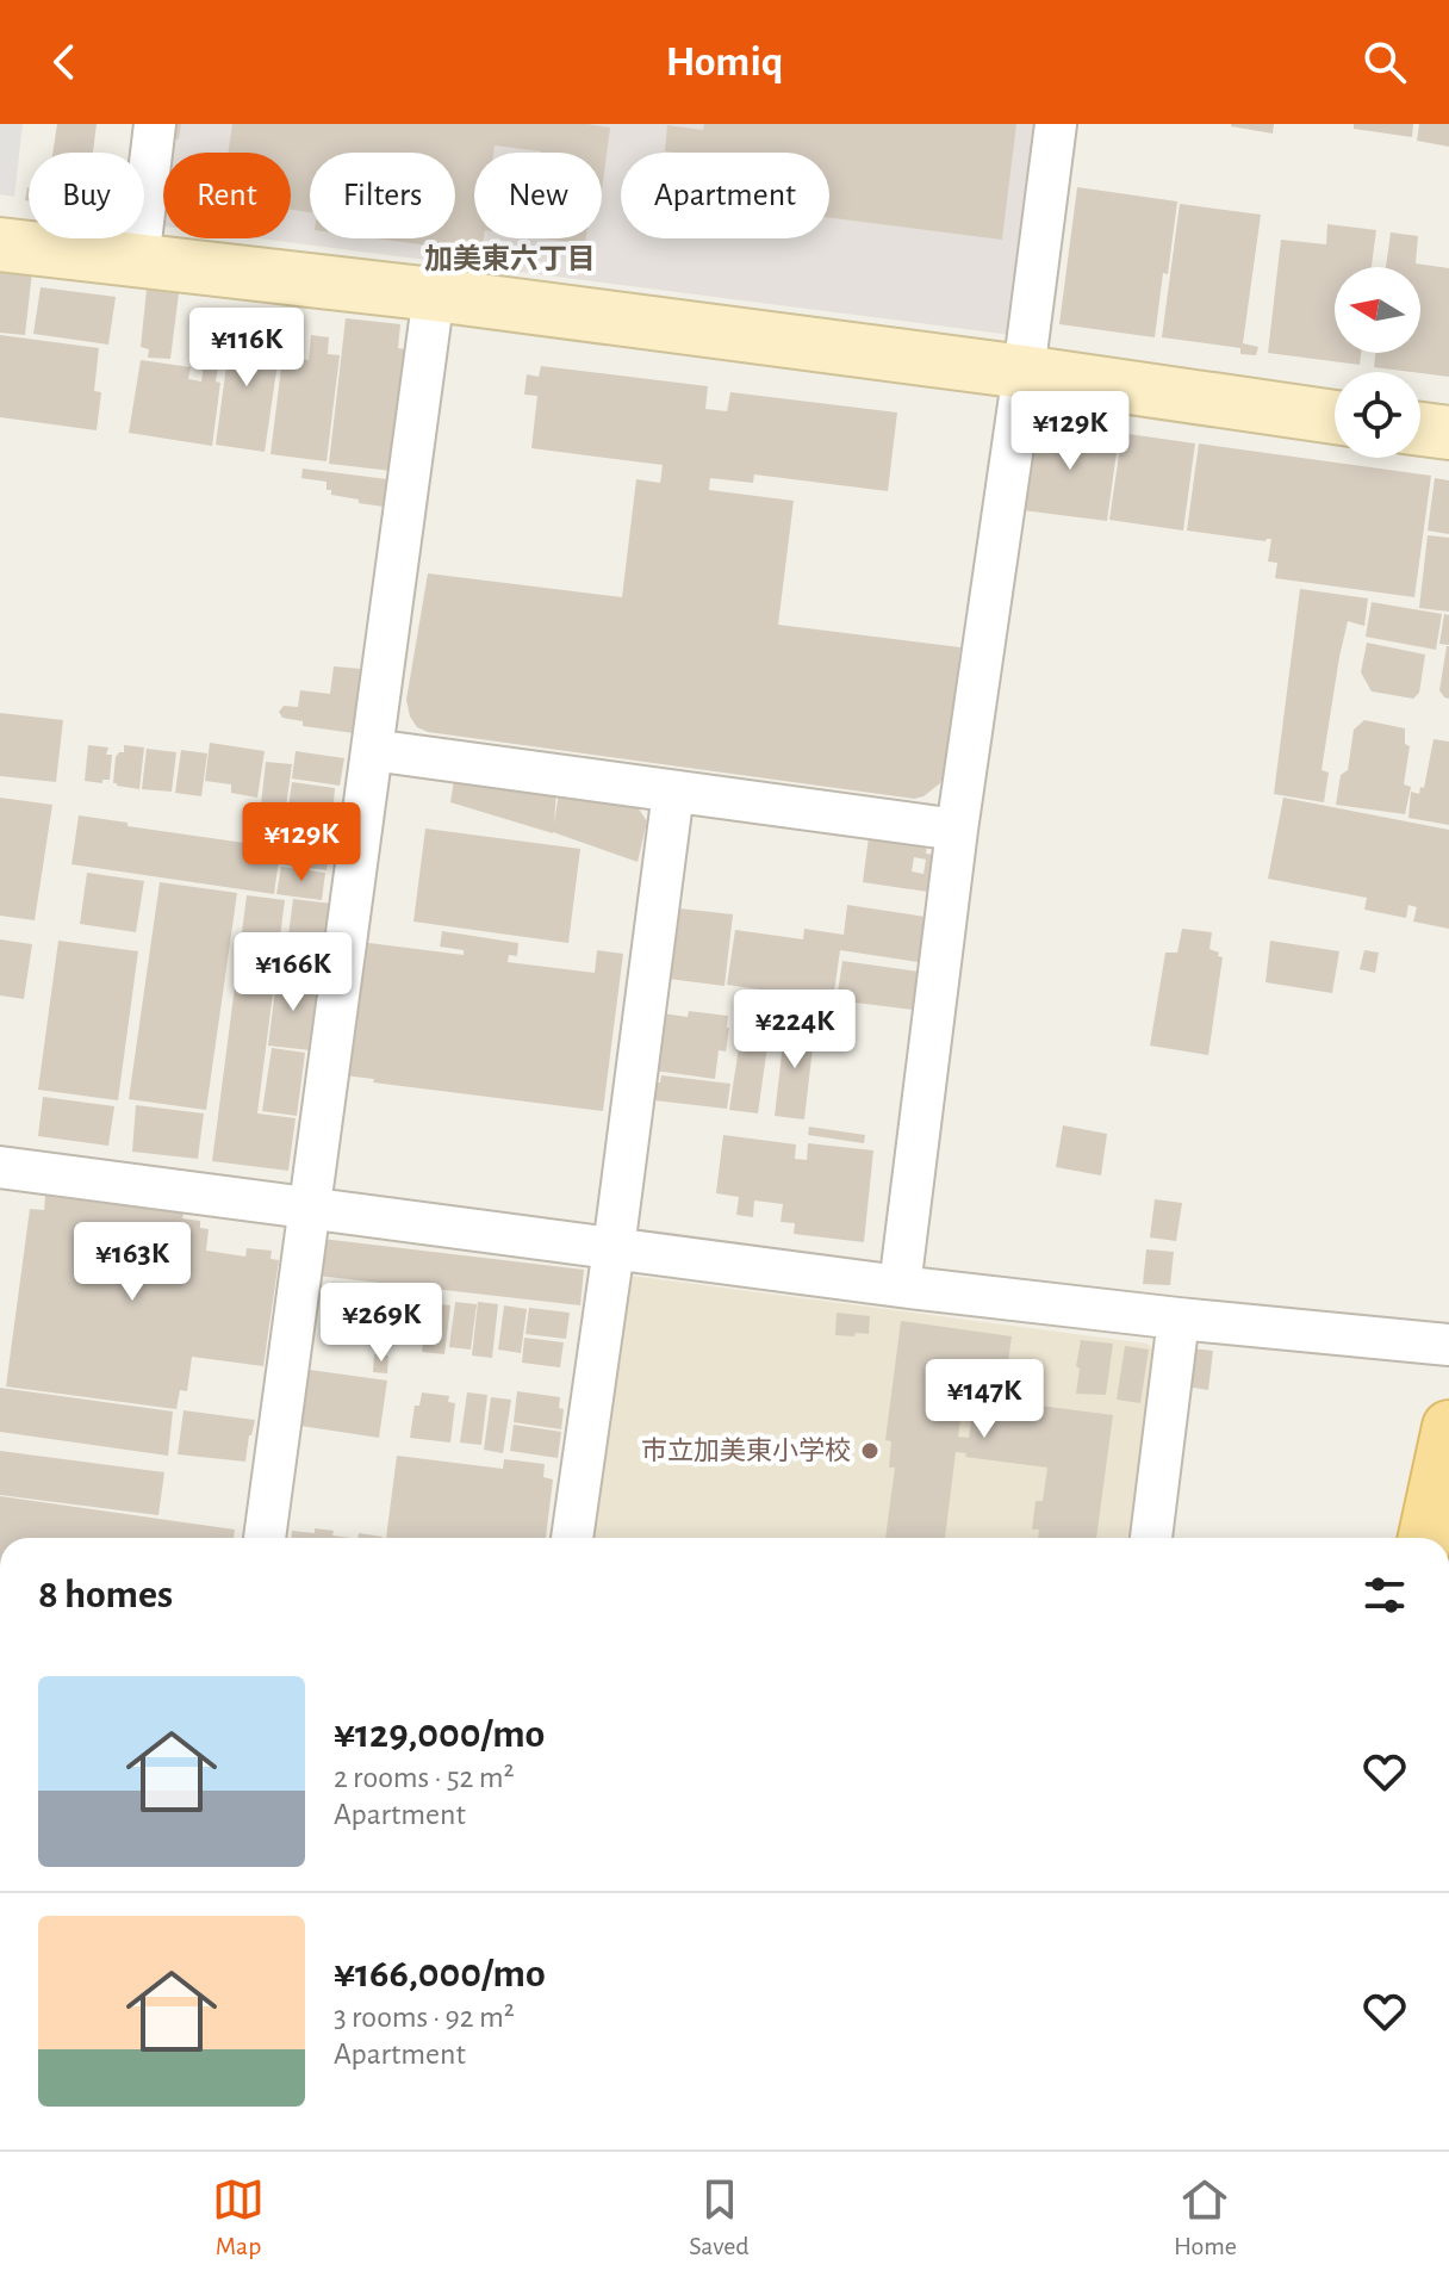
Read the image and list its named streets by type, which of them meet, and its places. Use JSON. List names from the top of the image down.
{
  "districts": ["加美東六丁目"],
  "places": ["市立加美東小学校"],
  "north": "left",
  "page": {
    "header": "Homiq",
    "chip": [
      "Buy",
      "Rent",
      "Filters",
      "New",
      "Apartment"
    ],
    "price": [
      "¥116K",
      "¥129K",
      "¥129K",
      "¥166K",
      "¥224K",
      "¥163K",
      "¥269K",
      "¥147K"
    ],
    "heading": "8 homes",
    "list": [
      {
        "name": "¥129,000/mo",
        "note": "2 rooms · 52 m² · Apartment"
      },
      {
        "name": "¥166,000/mo",
        "note": "3 rooms · 92 m² · Apartment"
      }
    ],
    "tabs": ["Map", "Saved", "Home"]
  }
}
